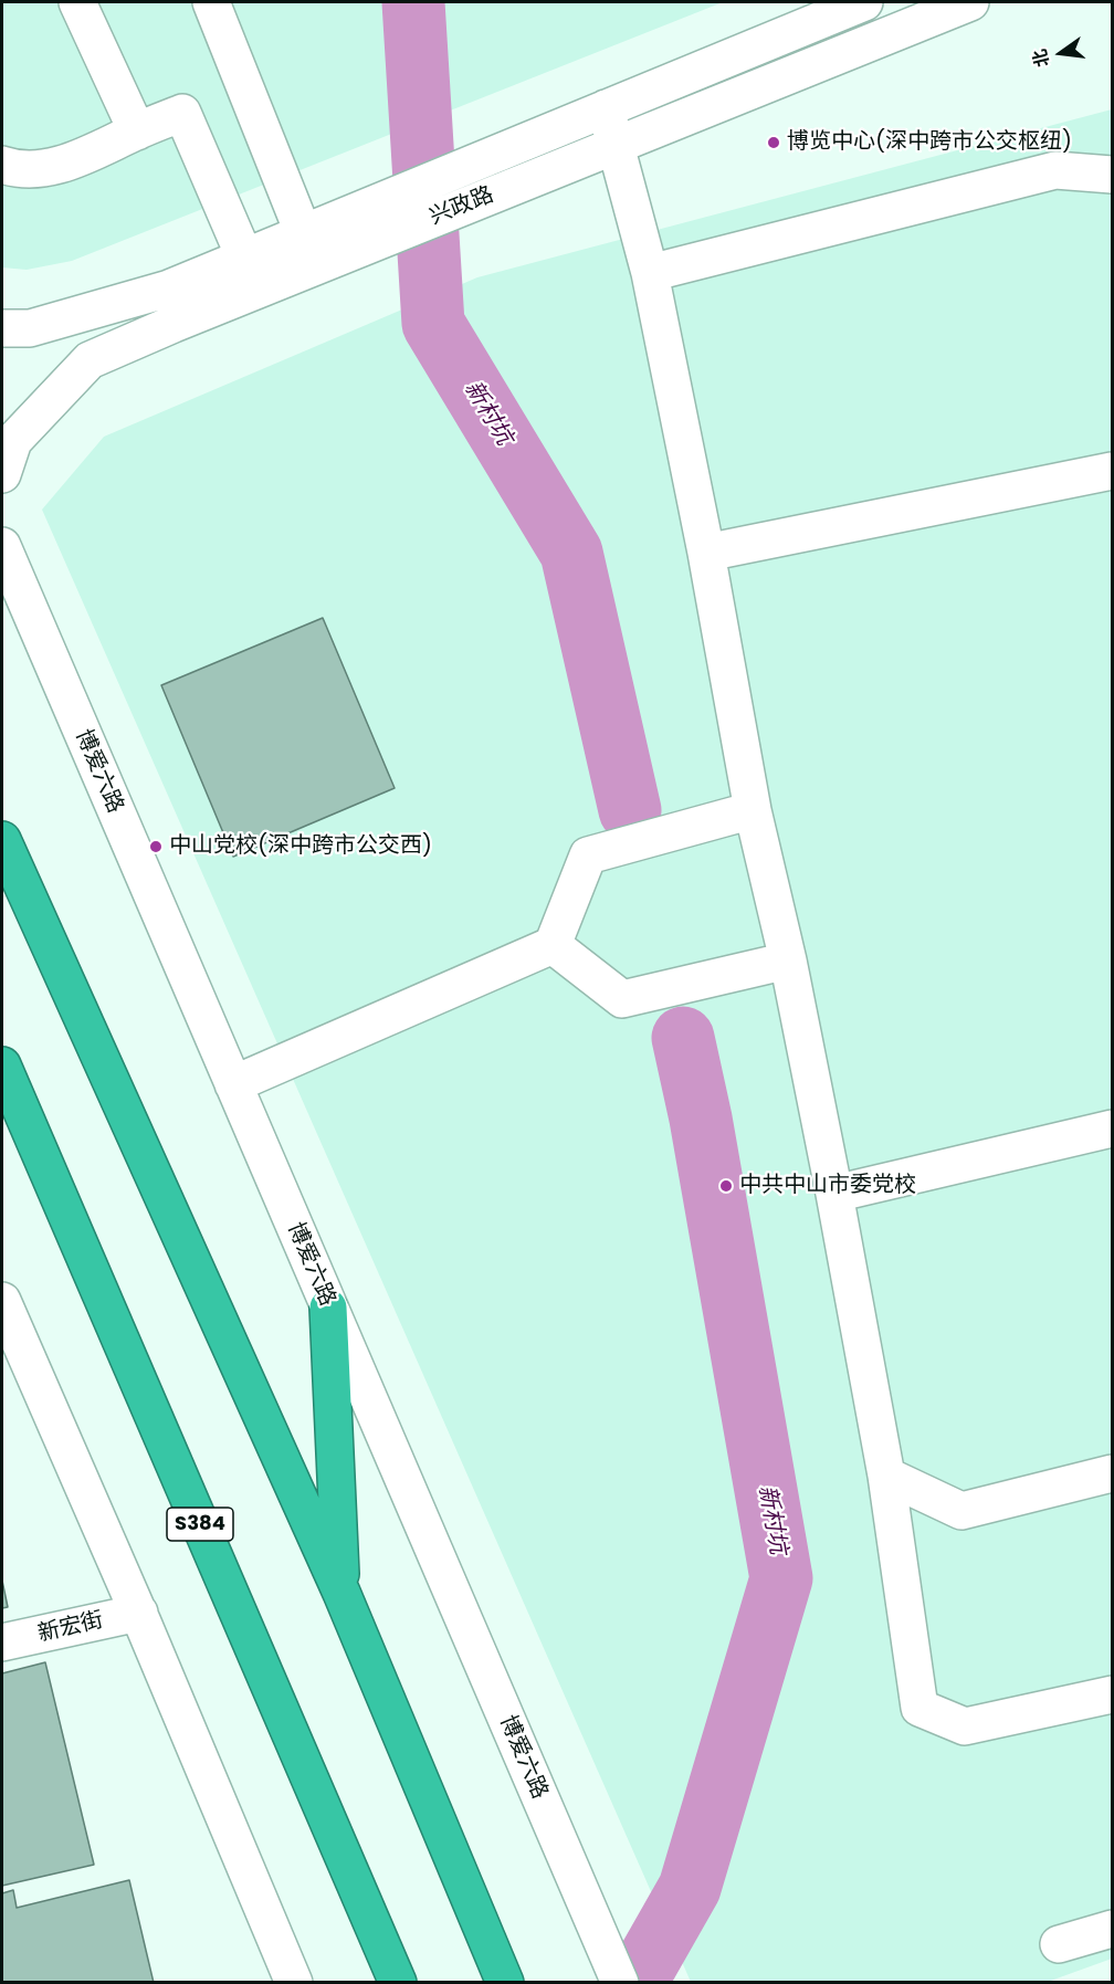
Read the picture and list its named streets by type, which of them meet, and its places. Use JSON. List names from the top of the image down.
{
  "streets": {
    "highway": ["S384"],
    "street": ["兴政路", "博爱六路", "新宏街"]
  },
  "water": ["新村坑"],
  "places": ["博览中心(深中跨市公交枢纽)", "中山党校(深中跨市公交西)", "中共中山市委党校"],
  "north": "left"
}
